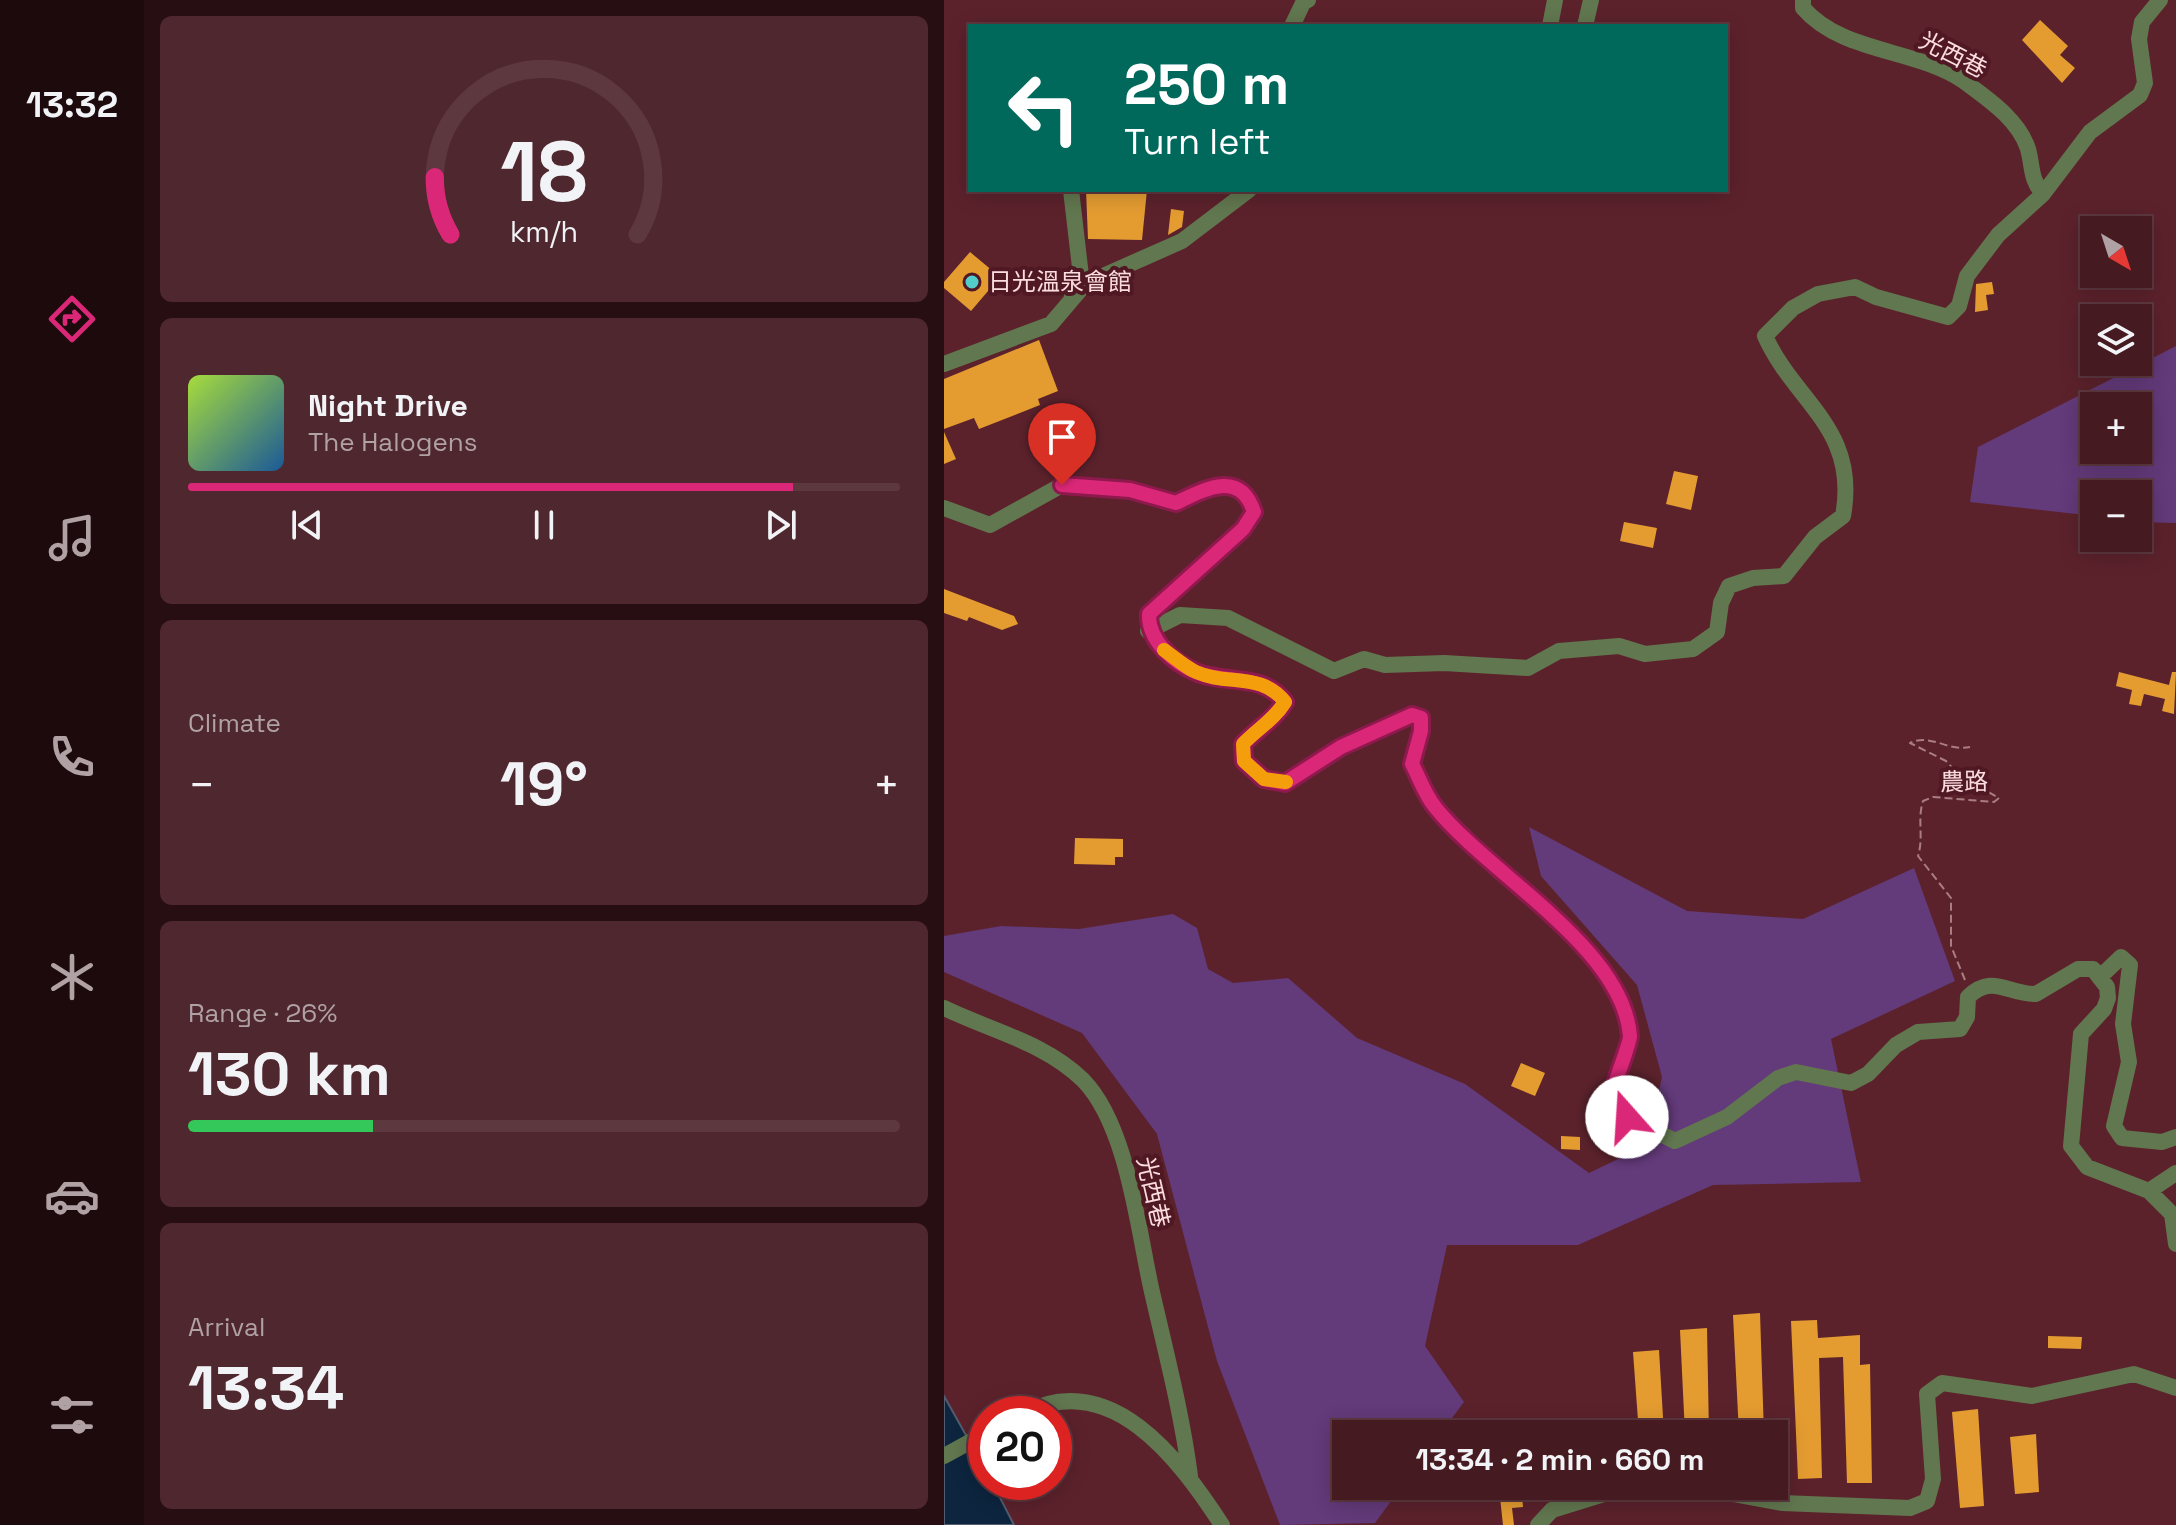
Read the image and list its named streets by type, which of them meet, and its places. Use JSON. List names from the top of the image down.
{
  "streets": {
    "street": ["光西巷"],
    "path": ["農路"]
  },
  "places": ["日光溫泉會館"],
  "north": "bottom right",
  "page": {
    "tabs": "13:32",
    "turn": ["250 m", "Turn left"],
    "map_buttons": ["+", "−"],
    "song": ["Night Drive", "The Halogens"],
    "tile": [
      "Climate",
      ["Range · 26%", "130 km"],
      ["Arrival", "13:34"]
    ],
    "heat": ["−", "19°", "+"],
    "limit": "20",
    "trip": "13:34 · 2 min · 660 m",
    "gauge": ["18", "km/h"]
  }
}
